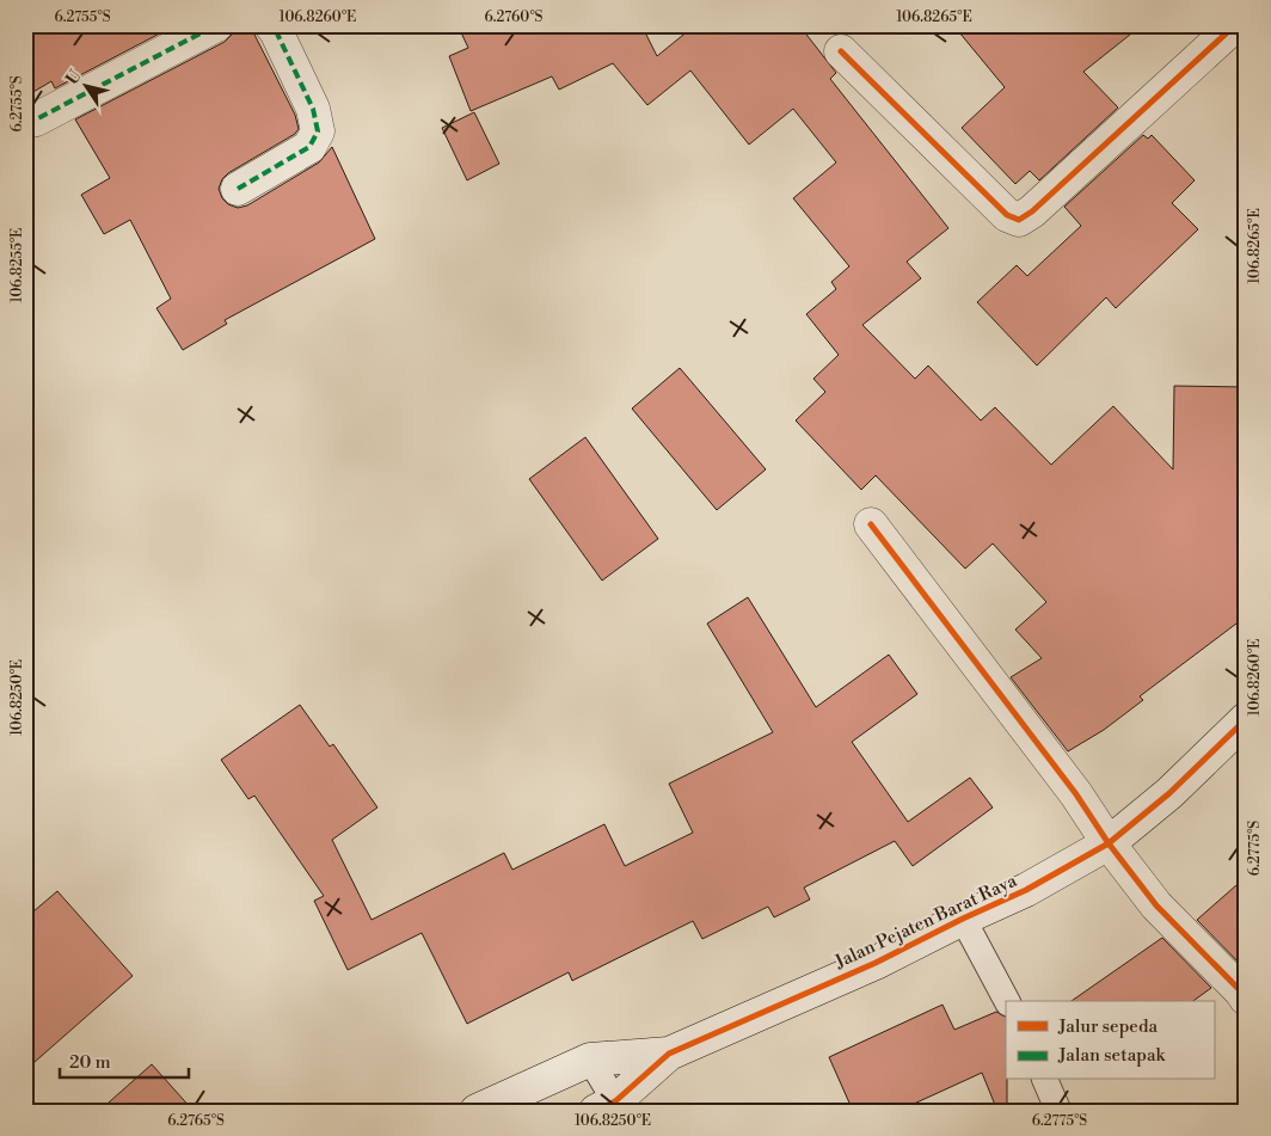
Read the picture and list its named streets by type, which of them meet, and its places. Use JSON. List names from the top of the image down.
{
  "streets": {
    "street": ["Jalan Pejaten Barat Raya"]
  },
  "legend": ["Jalur sepeda", "Jalan setapak"],
  "scale_bar": "20 m",
  "north": "top left",
  "coordinates": [
    "6.2755°S",
    "106.8260°E",
    "6.2760°S",
    "106.8265°E",
    "106.8255°E",
    "106.8250°E",
    "6.2775°S",
    "6.2765°S"
  ]
}
